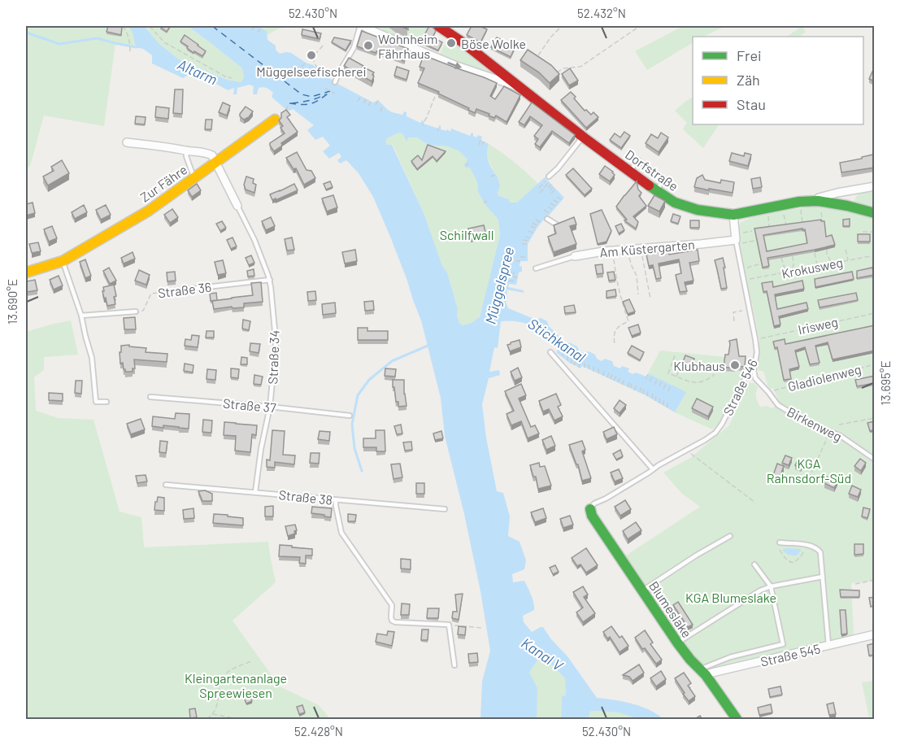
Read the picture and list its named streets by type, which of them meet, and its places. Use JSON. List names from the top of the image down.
{
  "streets": {
    "street": [
      "Dorfstraße",
      "Zur Fähre",
      "Am Küstergarten",
      "Blumeslake",
      "Straße 545"
    ],
    "lane": [
      "Straße 36",
      "Straße 34",
      "Straße 546",
      "Straße 37",
      "Birkenweg",
      "Straße 38"
    ],
    "path": ["Krokusweg", "Irisweg", "Gladiolenweg"]
  },
  "crossings": [
    ["Am Küstergarten", "Straße 546"],
    ["Straße 36", "Straße 34"],
    ["Straße 34", "Straße 37"],
    ["Straße 34", "Straße 38"],
    ["Straße 546", "Blumeslake"],
    ["Blumeslake", "Straße 545"]
  ],
  "water": [
    "Altarm",
    "Müggelspree",
    "Stichkanal",
    "Kanal V"
  ],
  "parks": [
    "Schilfwall",
    "KGA Rahnsdorf-Süd",
    "KGA Blumeslake",
    "Kleingartenanlage Spreewiesen"
  ],
  "places": [
    "Böse Wolke",
    "Wohnheim Fährhaus",
    "Müggelseefischerei",
    "Klubhaus"
  ],
  "legend": ["Frei", "Zäh", "Stau"],
  "coordinates": [
    "52.430°N",
    "52.432°N",
    "13.690°E",
    "13.695°E",
    "52.428°N"
  ]
}
